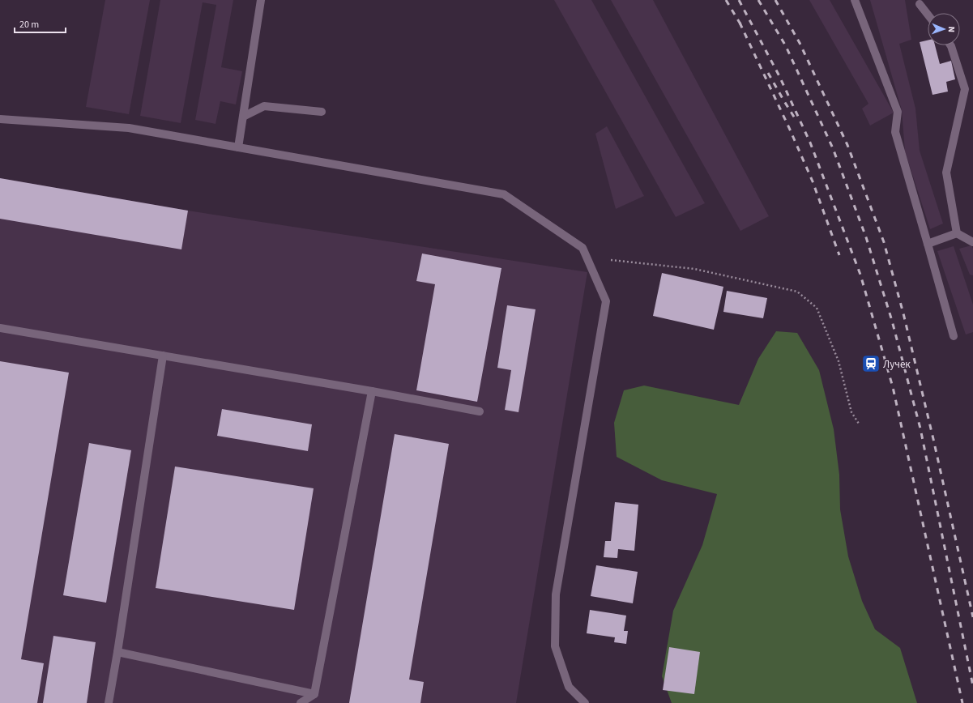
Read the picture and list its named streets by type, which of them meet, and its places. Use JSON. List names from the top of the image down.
{
  "places": {
    "station": ["Лучек"]
  },
  "scale_bar": "20 m",
  "north": "right"
}
